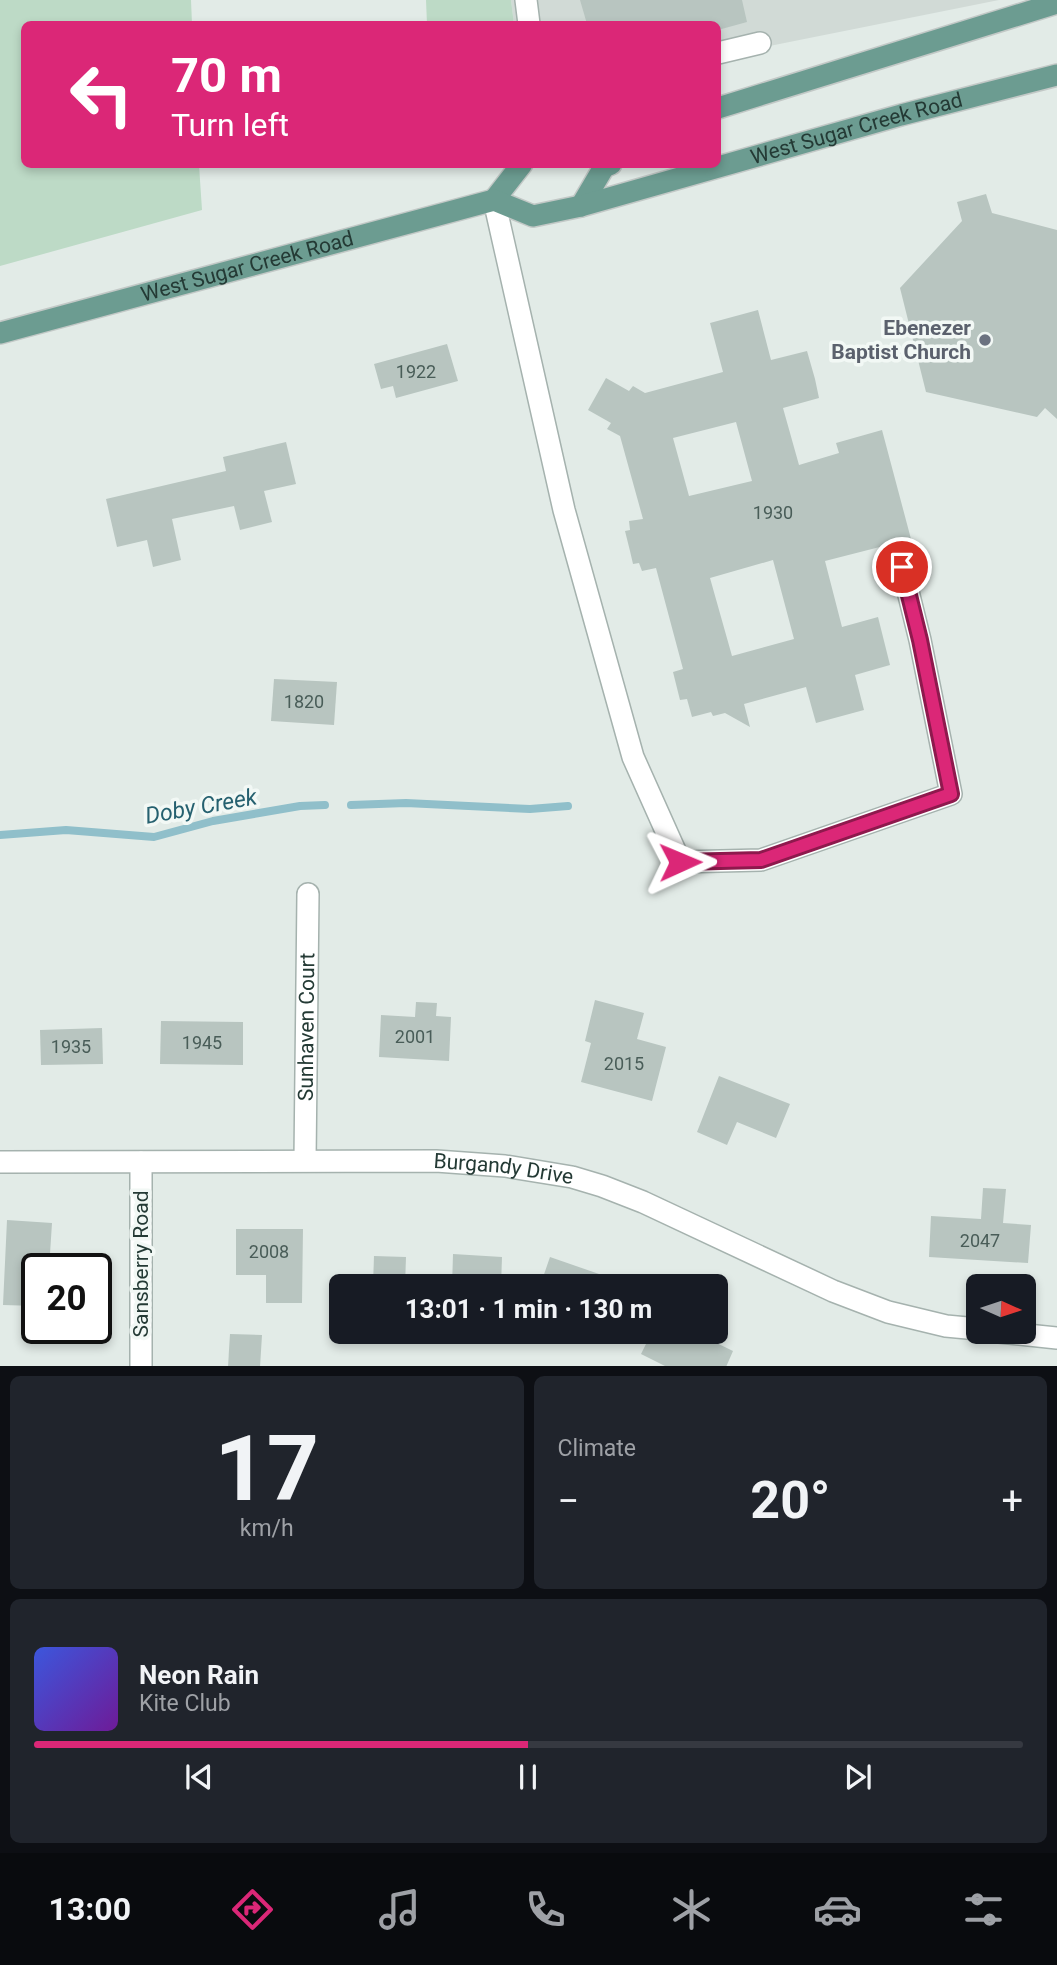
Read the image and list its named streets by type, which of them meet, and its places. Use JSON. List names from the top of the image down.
{
  "streets": {
    "main road": ["West Sugar Creek Road"],
    "street": ["Sunhaven Court", "Burgandy Drive", "Sansberry Road"]
  },
  "crossings": [
    ["Sunhaven Court", "Burgandy Drive"],
    ["Burgandy Drive", "Sansberry Road"]
  ],
  "water": ["Doby Creek"],
  "places": ["Ebenezer Baptist Church"],
  "house_numbers": [
    "1922",
    "1930",
    "1820",
    "2001",
    "1945",
    "1935",
    "2015",
    "2047",
    "2008"
  ],
  "north": "right",
  "page": {
    "turn": ["70 m", "Turn left"],
    "limit": "20",
    "trip": "13:01 · 1 min · 130 m",
    "tile": [
      ["17", "km/h"],
      "Climate"
    ],
    "heat": ["−", "20°", "+"],
    "song": ["Neon Rain", "Kite Club"],
    "tabs": "13:00"
  }
}
